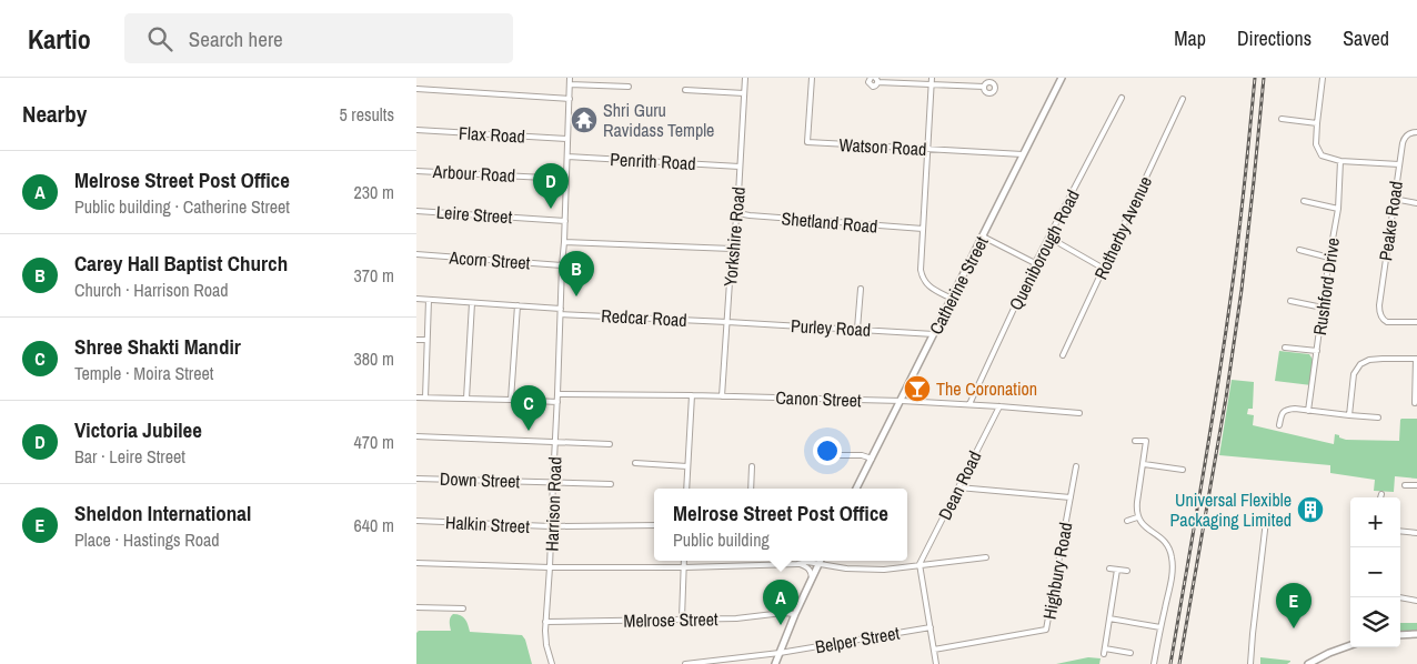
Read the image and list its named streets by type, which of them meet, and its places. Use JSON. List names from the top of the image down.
{
  "streets": {
    "street": [
      "Flax Road",
      "Watson Road",
      "Penrith Road",
      "Arbour Road",
      "Leire Street",
      "Peake Road",
      "Shetland Road",
      "Rotherby Avenue",
      "Yorkshire Road",
      "Queniborough Road",
      "Acorn Street",
      "Catherine Street",
      "Rushford Drive",
      "Redcar Road",
      "Purley Road",
      "Canon Street",
      "Down Street",
      "Dean Road",
      "Harrison Road",
      "Halkin Street",
      "Highbury Road",
      "Melrose Street",
      "Belper Street"
    ]
  },
  "crossings": [
    ["Flax Road", "Harrison Road"],
    ["Watson Road", "Catherine Street"],
    ["Penrith Road", "Yorkshire Road"],
    ["Penrith Road", "Harrison Road"],
    ["Arbour Road", "Harrison Road"],
    ["Leire Street", "Harrison Road"],
    ["Shetland Road", "Yorkshire Road"],
    ["Yorkshire Road", "Redcar Road"],
    ["Yorkshire Road", "Purley Road"],
    ["Yorkshire Road", "Canon Street"],
    ["Queniborough Road", "Canon Street"],
    ["Acorn Street", "Harrison Road"],
    ["Catherine Street", "Purley Road"],
    ["Catherine Street", "Canon Street"],
    ["Redcar Road", "Purley Road"],
    ["Redcar Road", "Harrison Road"],
    ["Canon Street", "Dean Road"],
    ["Canon Street", "Harrison Road"],
    ["Down Street", "Harrison Road"],
    ["Harrison Road", "Halkin Street"],
    ["Harrison Road", "Melrose Street"]
  ],
  "places": {
    "temple": ["Shri Guru Ravidass Temple"],
    "bar": ["The Coronation"],
    "building": ["Universal Flexible Packaging Limited"]
  },
  "page": {
    "header": "Kartio",
    "search": "Search here",
    "nav": ["Map", "Directions", "Saved"],
    "heading": ["Nearby", "5 results"],
    "list": [
      {
        "mark": "A",
        "name": "Melrose Street Post Office",
        "note": "Public building · Catherine Street",
        "value": "230 m"
      },
      {
        "mark": "B",
        "name": "Carey Hall Baptist Church",
        "note": "Church · Harrison Road",
        "value": "370 m"
      },
      {
        "mark": "C",
        "name": "Shree Shakti Mandir",
        "note": "Temple · Moira Street",
        "value": "380 m"
      },
      {
        "mark": "D",
        "name": "Victoria Jubilee",
        "note": "Bar · Leire Street",
        "value": "470 m"
      },
      {
        "mark": "E",
        "name": "Sheldon International",
        "note": "Place · Hastings Road",
        "value": "640 m"
      }
    ],
    "pins": [
      "D",
      "B",
      "C",
      "A",
      "E"
    ],
    "popup": ["Melrose Street Post Office", "Public building"],
    "map_buttons": ["+", "−"]
  }
}
